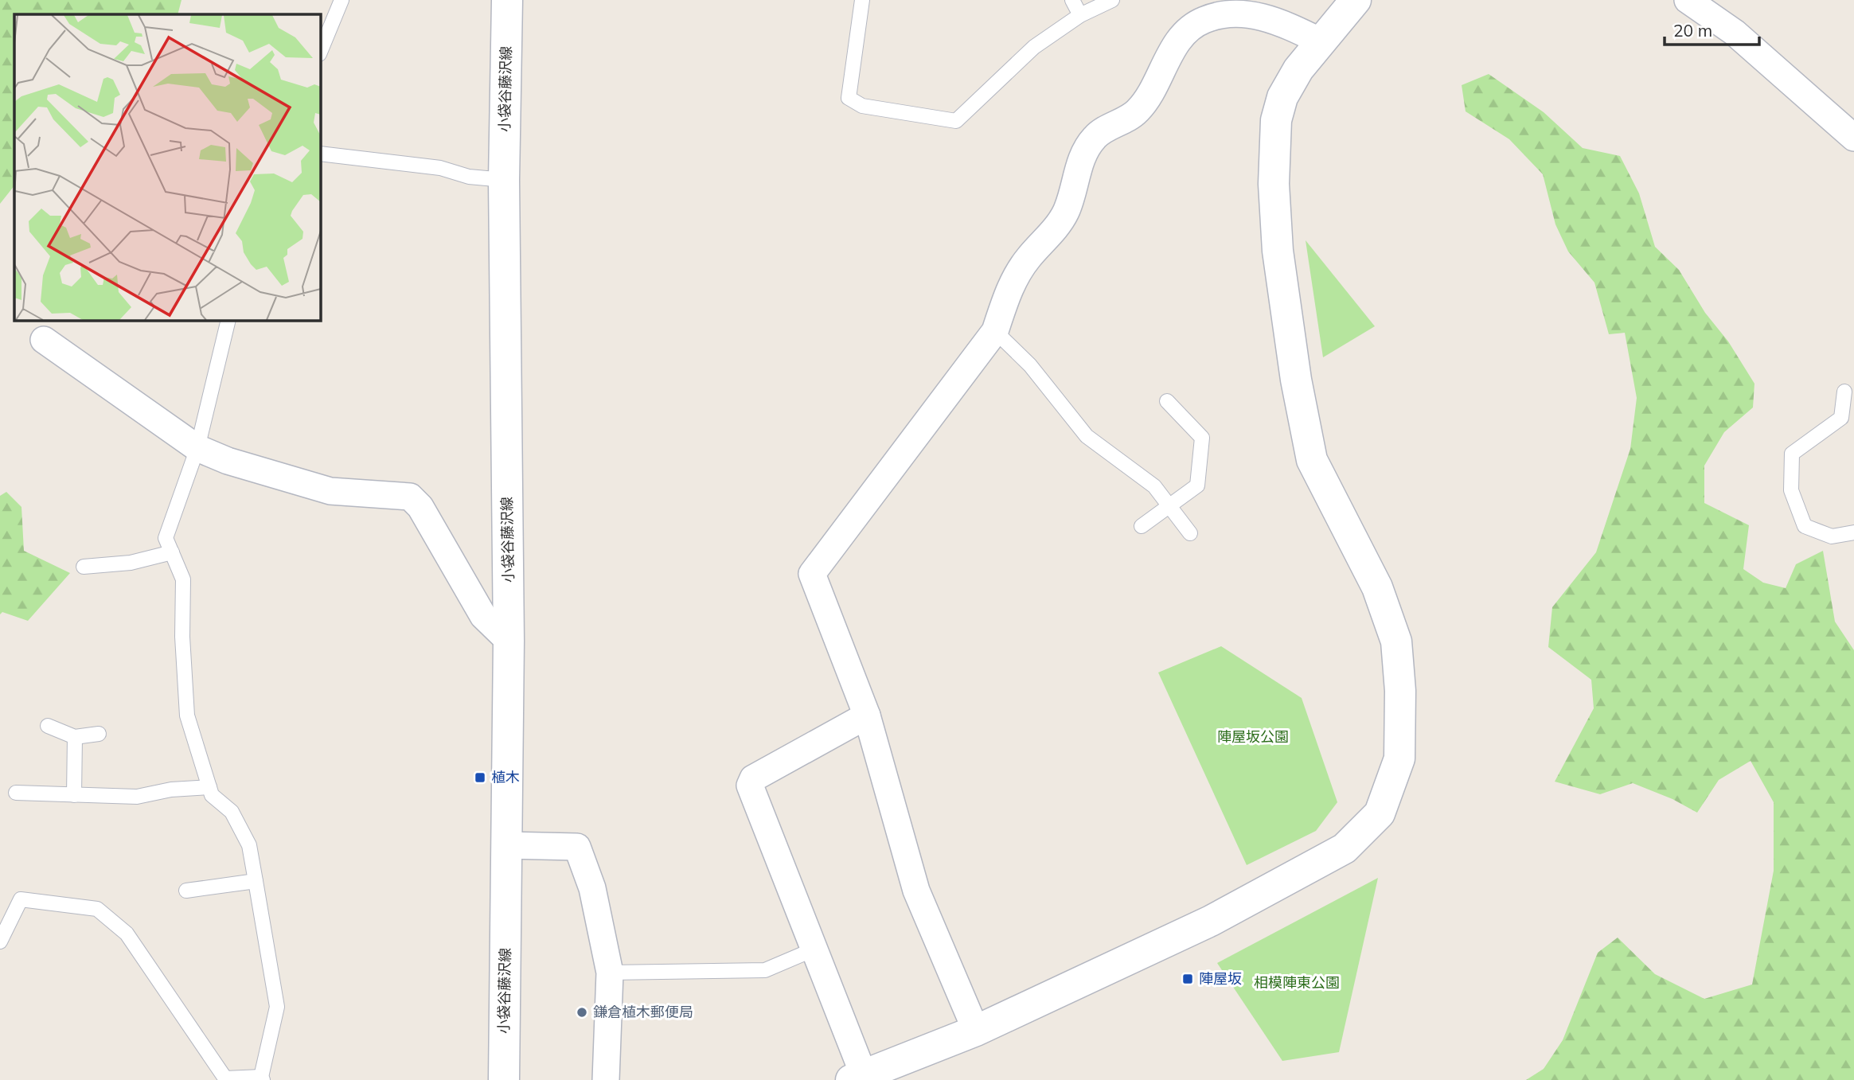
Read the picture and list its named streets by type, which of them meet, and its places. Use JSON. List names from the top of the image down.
{
  "streets": {
    "street": ["小袋谷藤沢線"]
  },
  "parks": ["陣屋坂公園", "相模陣東公園"],
  "places": {
    "transit": ["植木", "陣屋坂"],
    "other": ["鎌倉植木郵便局"]
  },
  "scale_bar": "20 m"
}
